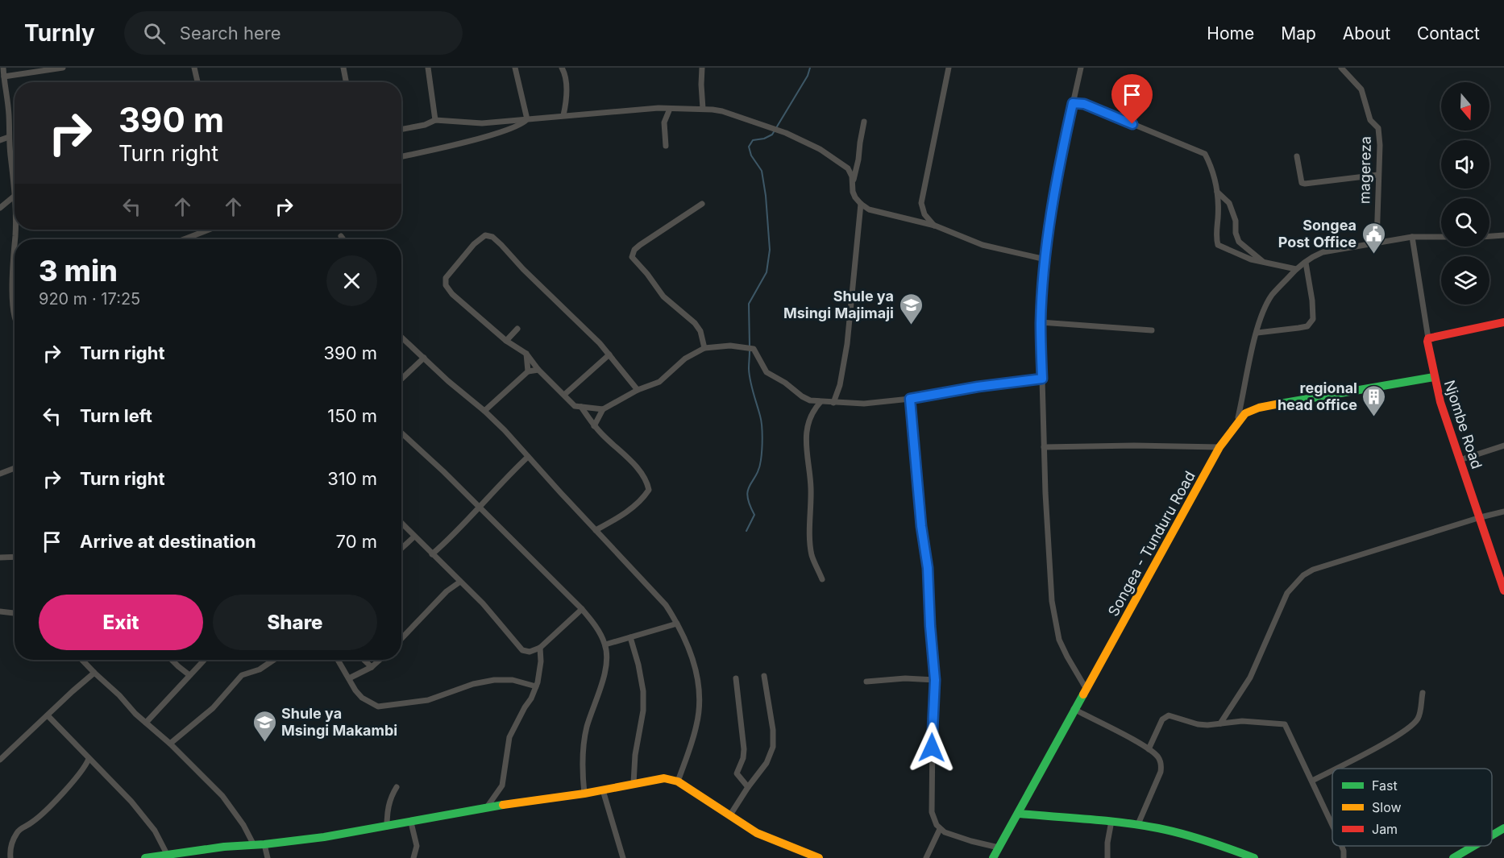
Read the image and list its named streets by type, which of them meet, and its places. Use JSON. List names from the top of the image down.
{
  "streets": {
    "main road": ["Njombe Road", "Songea - Tunduru Road"],
    "street": ["magereza"]
  },
  "crossings": [
    ["Njombe Road", "Songea - Tunduru Road"]
  ],
  "places": {
    "public building": ["Songea Post Office"],
    "school or university": ["Shule ya Msingi Majimaji", "Shule ya Msingi Makambi"],
    "building": ["regional head office"]
  },
  "legend": ["Fast", "Slow", "Jam"],
  "north": "bottom",
  "page": {
    "header": "Turnly",
    "search": "Search here",
    "nav": [
      "Home",
      "Map",
      "About",
      "Contact"
    ],
    "turn": ["390 m", "Turn right"],
    "heading": ["3 min", "920 m · 17:25"],
    "list": [
      {
        "name": "Turn right",
        "value": "390 m"
      },
      {
        "name": "Turn left",
        "value": "150 m"
      },
      {
        "name": "Turn right",
        "value": "310 m"
      },
      {
        "name": "Arrive at destination",
        "value": "70 m"
      }
    ],
    "buttons": ["Exit", "Share"]
  }
}
